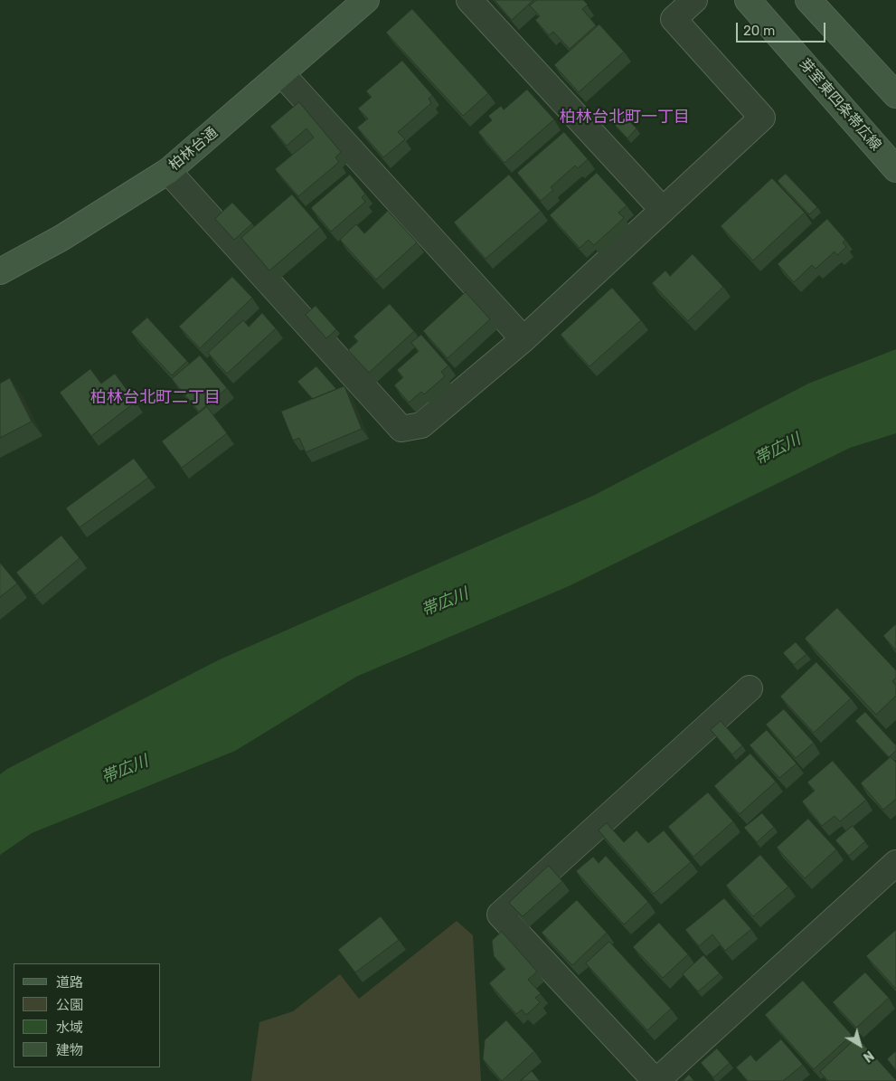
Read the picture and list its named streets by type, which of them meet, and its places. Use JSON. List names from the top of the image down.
{
  "streets": {
    "street": ["芽室東四条帯広線", "柏林台通"]
  },
  "districts": ["柏林台北町一丁目", "柏林台北町二丁目"],
  "water": ["帯広川"],
  "legend": [
    "道路",
    "公園",
    "水域",
    "建物"
  ],
  "scale_bar": "20 m",
  "north": "bottom right"
}
